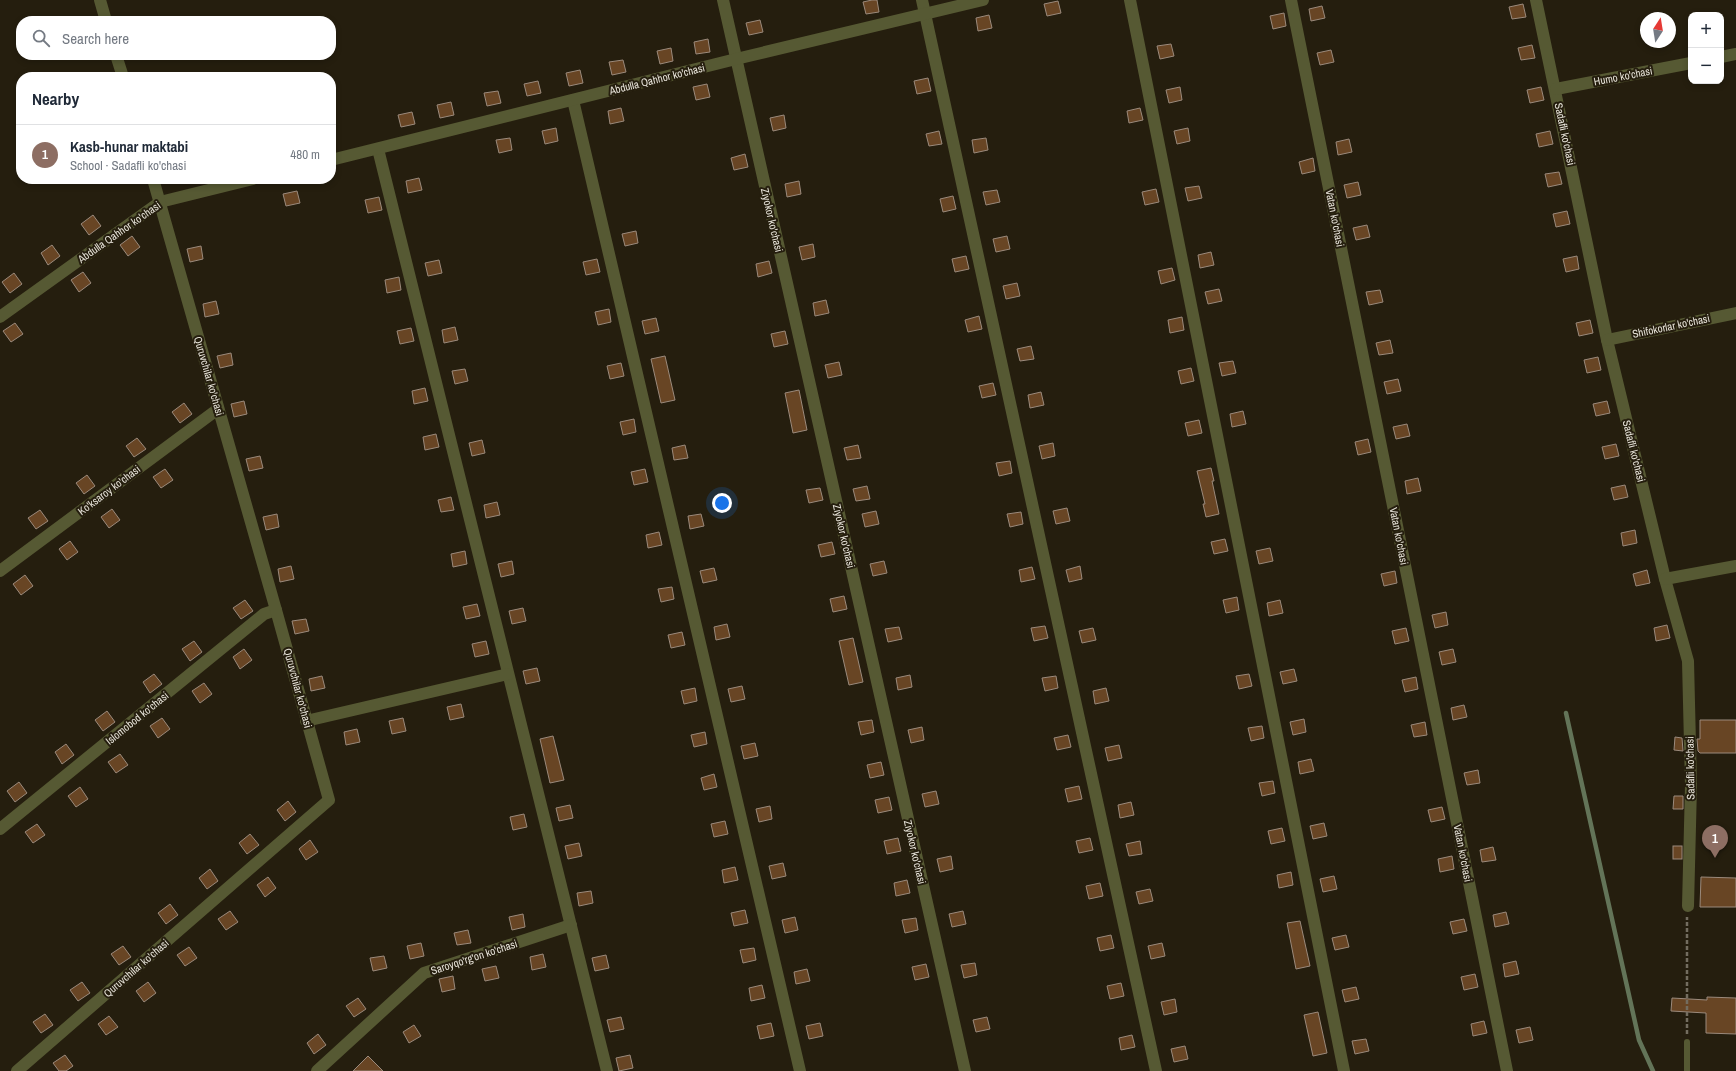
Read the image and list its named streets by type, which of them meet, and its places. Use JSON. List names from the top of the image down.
{
  "streets": {
    "street": [
      "Humo ko'chasi",
      "Abdulla Qahhor ko'chasi",
      "Sadafli ko'chasi",
      "Vatan ko'chasi",
      "Ziyokor ko'chasi",
      "Shifokorlar ko'chasi",
      "Quruvchilar ko'chasi",
      "Ko'ksaroy ko'chasi",
      "Islomobod ko'chasi",
      "Saroyqo'rg'on ko'chasi"
    ]
  },
  "crossings": [
    ["Humo ko'chasi", "Sadafli ko'chasi"],
    ["Abdulla Qahhor ko'chasi", "Ziyokor ko'chasi"],
    ["Abdulla Qahhor ko'chasi", "Quruvchilar ko'chasi"],
    ["Sadafli ko'chasi", "Shifokorlar ko'chasi"],
    ["Quruvchilar ko'chasi", "Ko'ksaroy ko'chasi"],
    ["Quruvchilar ko'chasi", "Islomobod ko'chasi"]
  ],
  "north": "top",
  "page": {
    "map_buttons": ["+", "−"],
    "search": "Search here",
    "heading": "Nearby",
    "list": [
      {
        "mark": "1",
        "name": "Kasb-hunar maktabi",
        "note": "School · Sadafli ko'chasi",
        "value": "480 m"
      }
    ],
    "pins": "1"
  }
}
